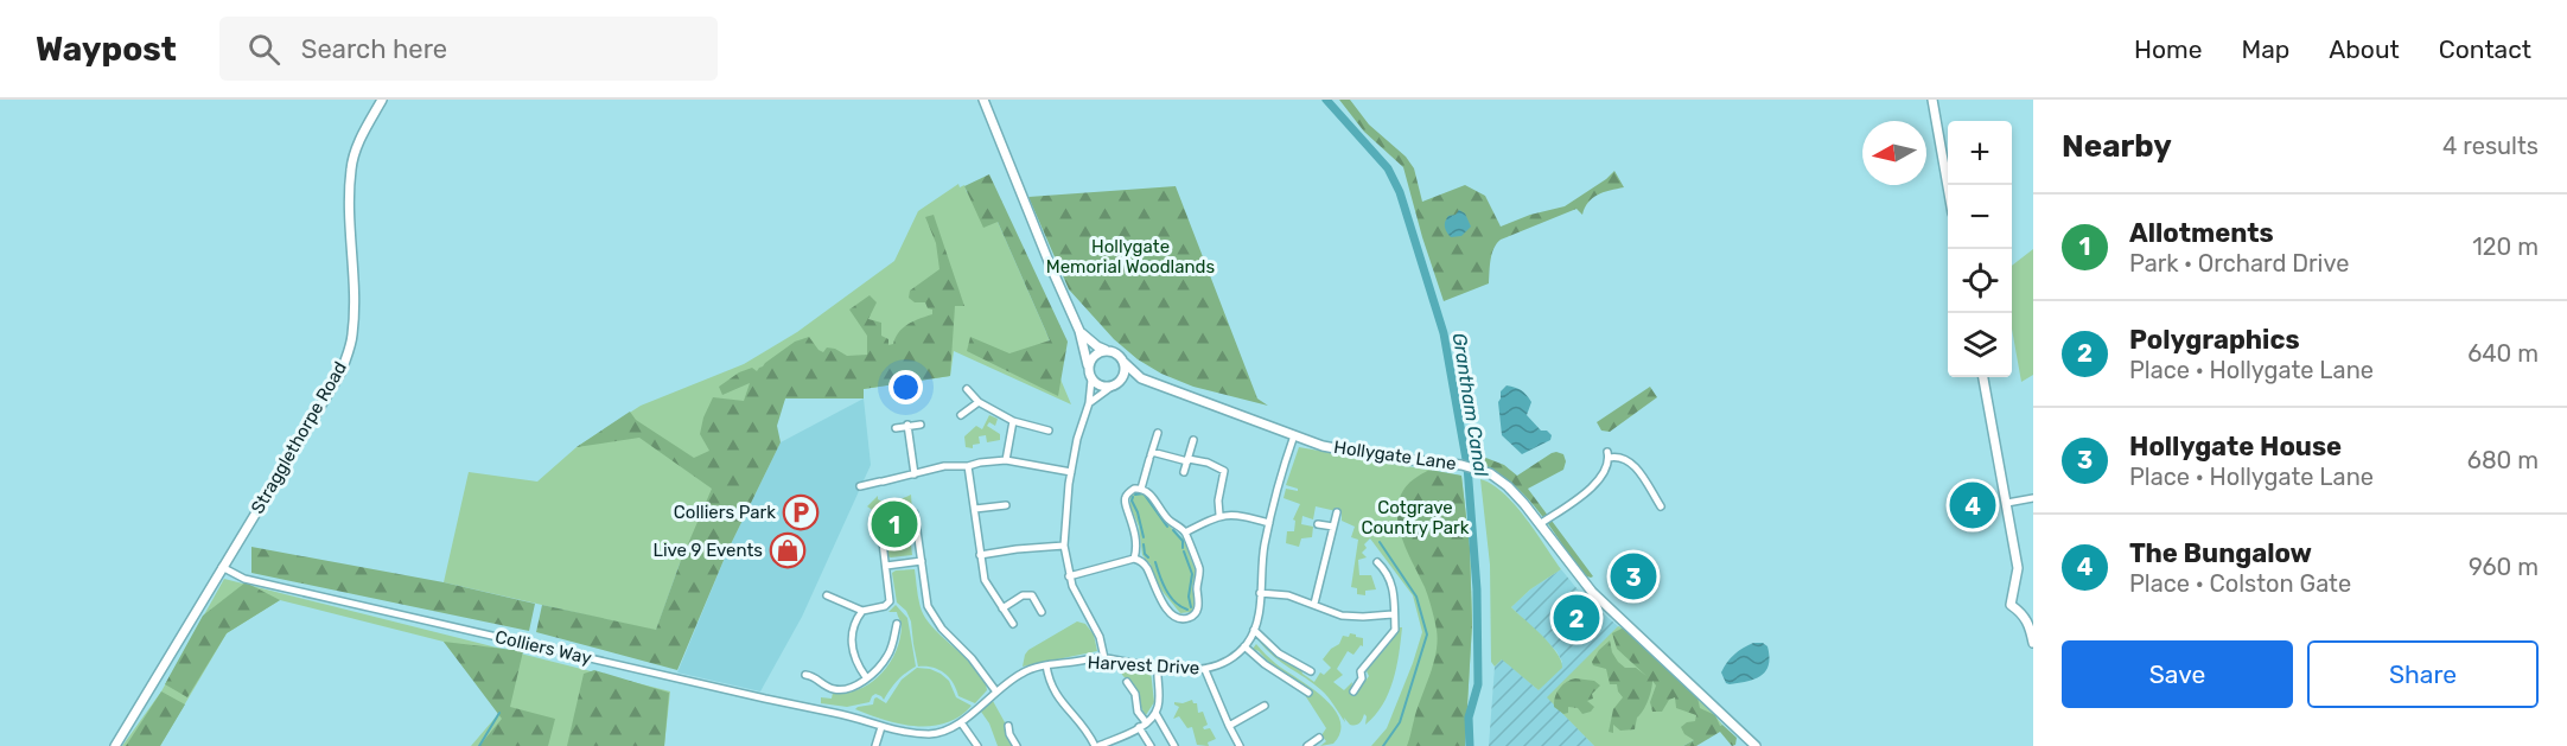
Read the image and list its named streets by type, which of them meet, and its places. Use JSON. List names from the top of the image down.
{
  "streets": {
    "street": [
      "Stragglethorpe Road",
      "Hollygate Lane",
      "Colliers Way",
      "Harvest Drive"
    ]
  },
  "crossings": [
    ["Stragglethorpe Road", "Colliers Way"],
    ["Colliers Way", "Harvest Drive"]
  ],
  "water": ["Grantham Canal"],
  "parks": ["Hollygate Memorial Woodlands", "Cotgrave Country Park"],
  "places": {
    "parking": ["Colliers Park"],
    "shop": ["Live 9 Events"]
  },
  "north": "left",
  "page": {
    "header": "Waypost",
    "search": "Search here",
    "nav": [
      "Home",
      "Map",
      "About",
      "Contact"
    ],
    "heading": ["Nearby", "4 results"],
    "map_buttons": ["+", "−"],
    "list": [
      {
        "mark": "1",
        "name": "Allotments",
        "note": "Park · Orchard Drive",
        "value": "120 m"
      },
      {
        "mark": "2",
        "name": "Polygraphics",
        "note": "Place · Hollygate Lane",
        "value": "640 m"
      },
      {
        "mark": "3",
        "name": "Hollygate House",
        "note": "Place · Hollygate Lane",
        "value": "680 m"
      },
      {
        "mark": "4",
        "name": "The Bungalow",
        "note": "Place · Colston Gate",
        "value": "960 m"
      }
    ],
    "pins": [
      "4",
      "1",
      "3",
      "2"
    ],
    "buttons": ["Save", "Share"]
  }
}
